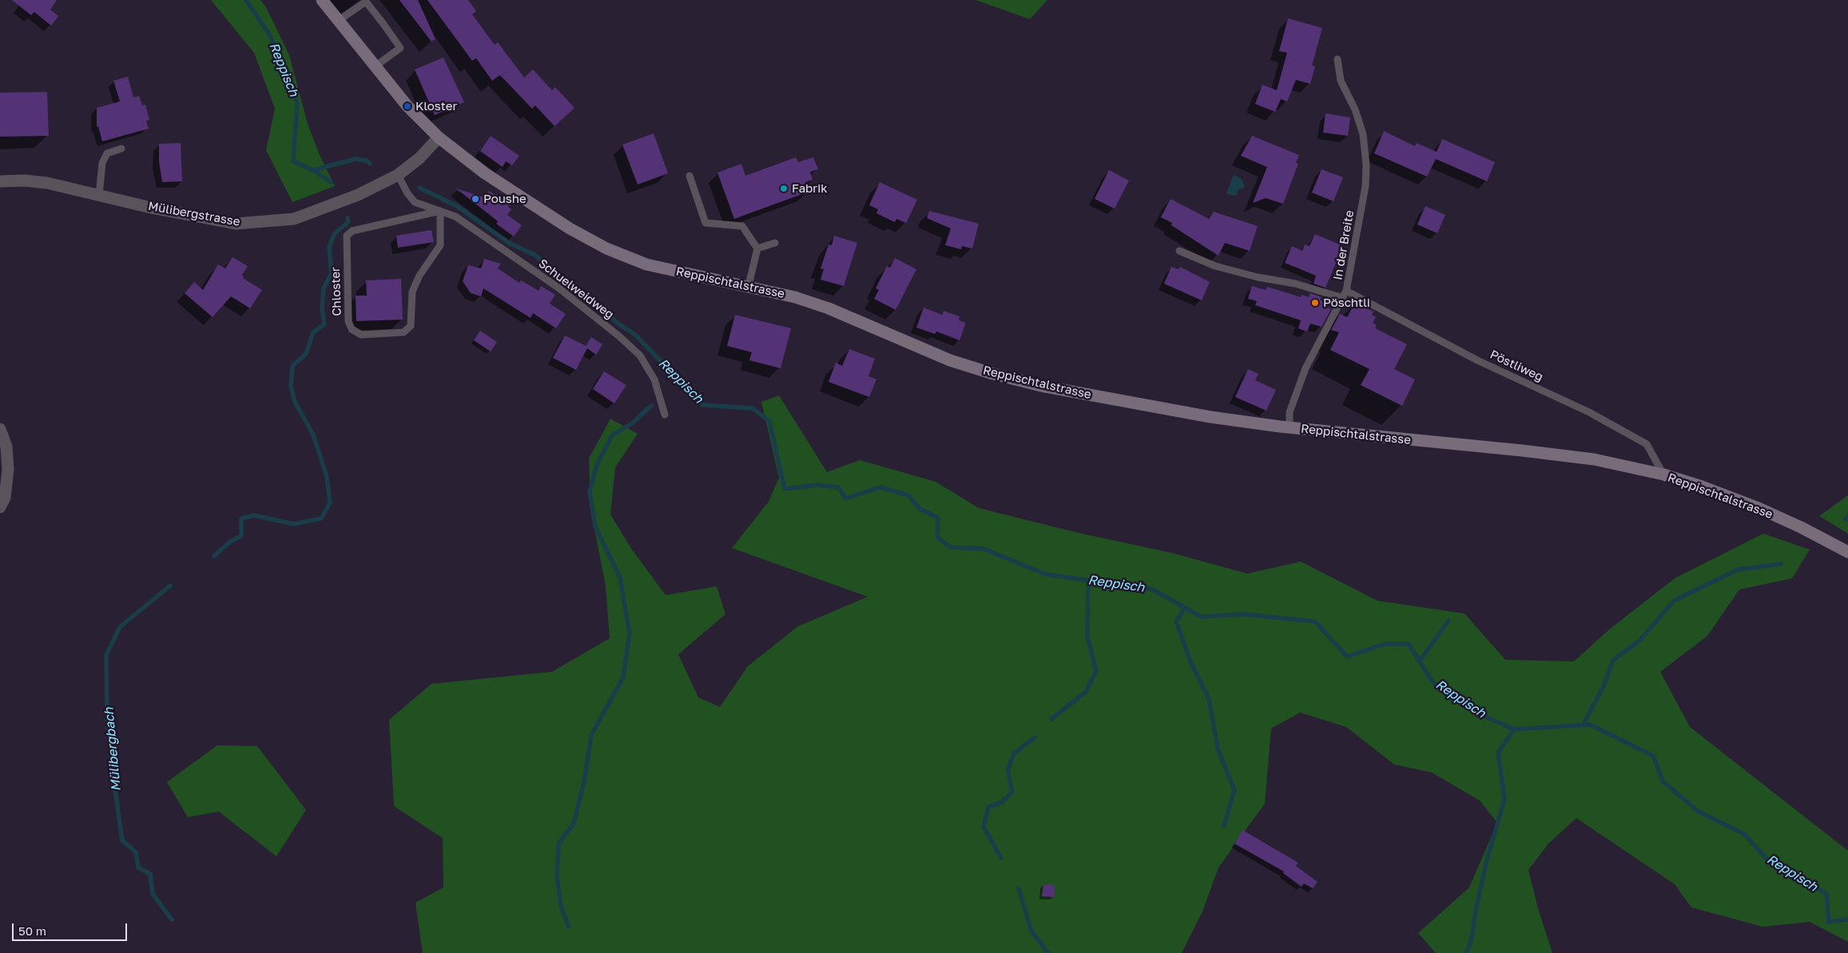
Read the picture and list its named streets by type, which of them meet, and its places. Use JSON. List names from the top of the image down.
{
  "streets": {
    "main road": ["Reppischtalstrasse"],
    "street": ["Mülibergstrasse"],
    "lane": [
      "In der Breite",
      "Schuelweidweg",
      "Chloster",
      "Pöstliweg"
    ]
  },
  "crossings": [
    ["Mülibergstrasse", "Reppischtalstrasse"],
    ["Mülibergstrasse", "Schuelweidweg"],
    ["In der Breite", "Reppischtalstrasse"],
    ["In der Breite", "Pöstliweg"],
    ["Reppischtalstrasse", "Pöstliweg"],
    ["Schuelweidweg", "Chloster"]
  ],
  "water": ["Reppisch", "Mülibergbach"],
  "places": [
    "Kloster",
    "Fabrik",
    "Poushe",
    "Pöschtli"
  ],
  "scale_bar": "50 m"
}
